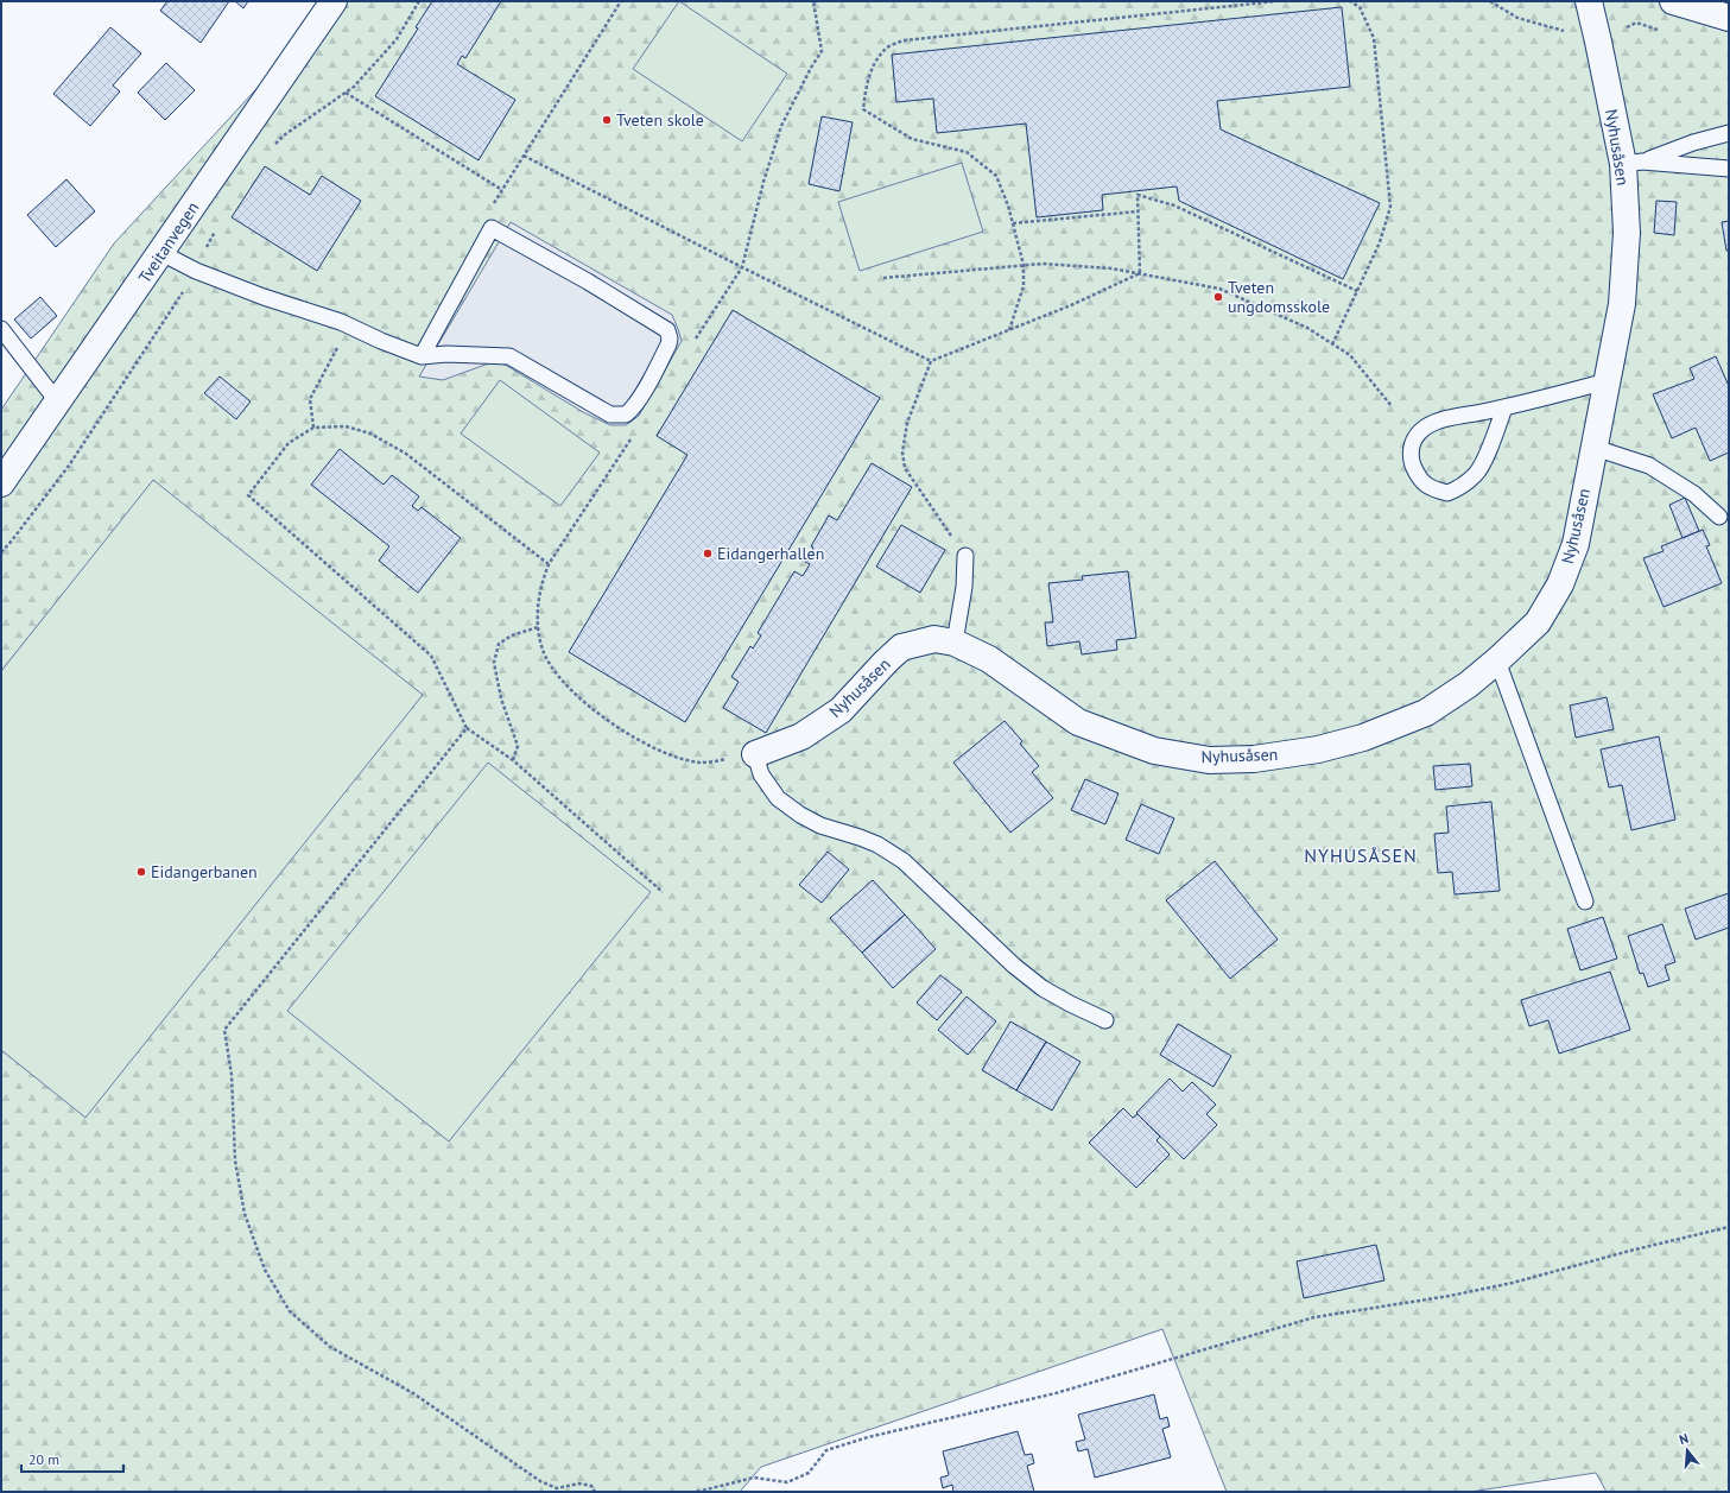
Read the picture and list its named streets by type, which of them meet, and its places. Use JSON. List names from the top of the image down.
{
  "streets": {
    "street": ["Nyhusåsen", "Tveitanvegen"]
  },
  "districts": ["NYHUSÅSEN"],
  "places": [
    "Tveten skole",
    "Tveten ungdomsskole",
    "Eidangerhallen",
    "Eidangerbanen"
  ],
  "scale_bar": "20 m",
  "north": "top"
}
